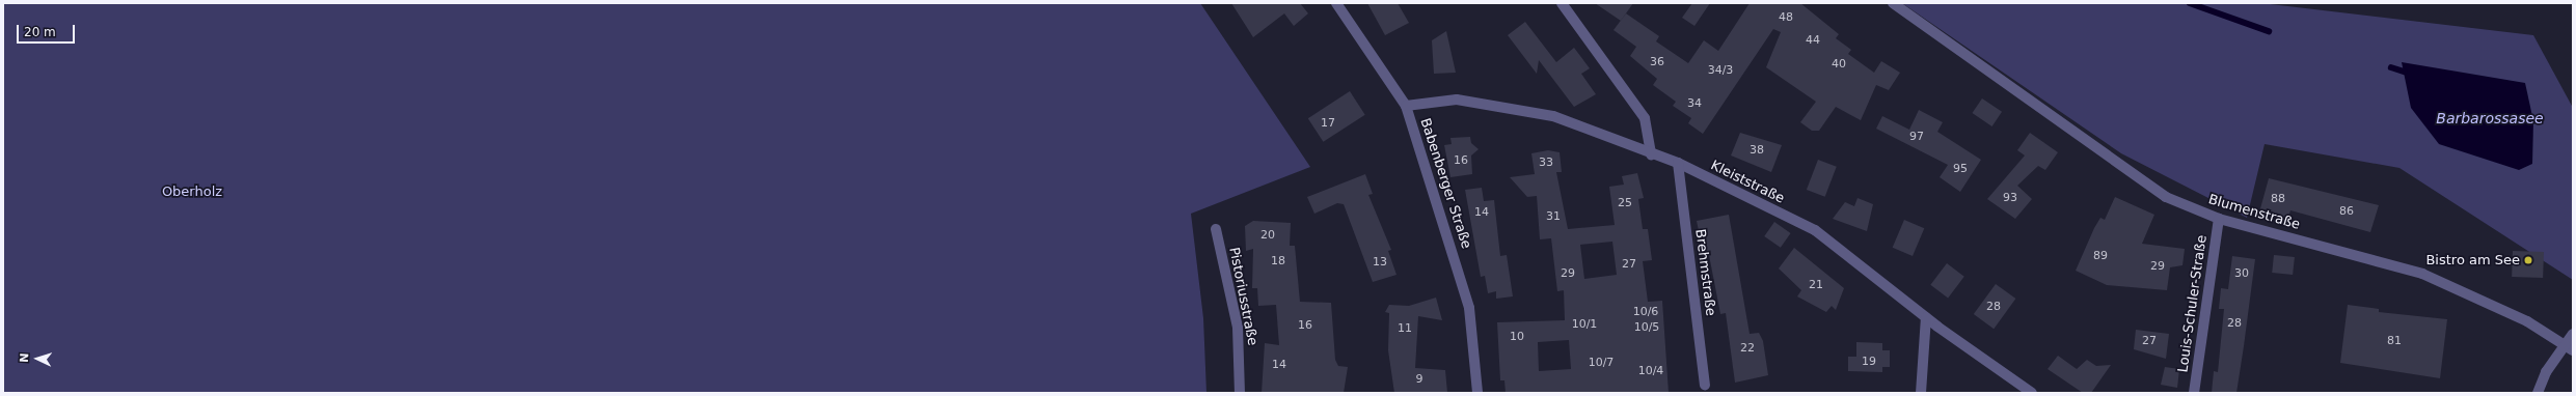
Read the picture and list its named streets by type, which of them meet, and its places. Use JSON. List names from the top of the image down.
{
  "streets": {
    "street": [
      "Kleiststraße",
      "Babenberger Straße",
      "Blumenstraße",
      "Brehmstraße",
      "Pistoriusstraße",
      "Louis-Schuler-Straße"
    ]
  },
  "crossings": [
    ["Kleiststraße", "Babenberger Straße"],
    ["Kleiststraße", "Brehmstraße"],
    ["Blumenstraße", "Louis-Schuler-Straße"]
  ],
  "water": ["Barbarossasee"],
  "parks": ["Oberholz"],
  "places": ["Bistro am See"],
  "house_numbers": [
    "48",
    "44",
    "36",
    "40",
    "34/3",
    "34",
    "17",
    "97",
    "38",
    "16",
    "33",
    "95",
    "93",
    "88",
    "25",
    "86",
    "14",
    "31",
    "20",
    "89",
    "18",
    "13",
    "27",
    "29",
    "29",
    "30",
    "21",
    "28",
    "10/6",
    "28",
    "10/1",
    "16",
    "10/5",
    "11",
    "10",
    "27",
    "81",
    "22",
    "19",
    "10/7",
    "14",
    "10/4",
    "9"
  ],
  "scale_bar": "20 m",
  "north": "left"
}
